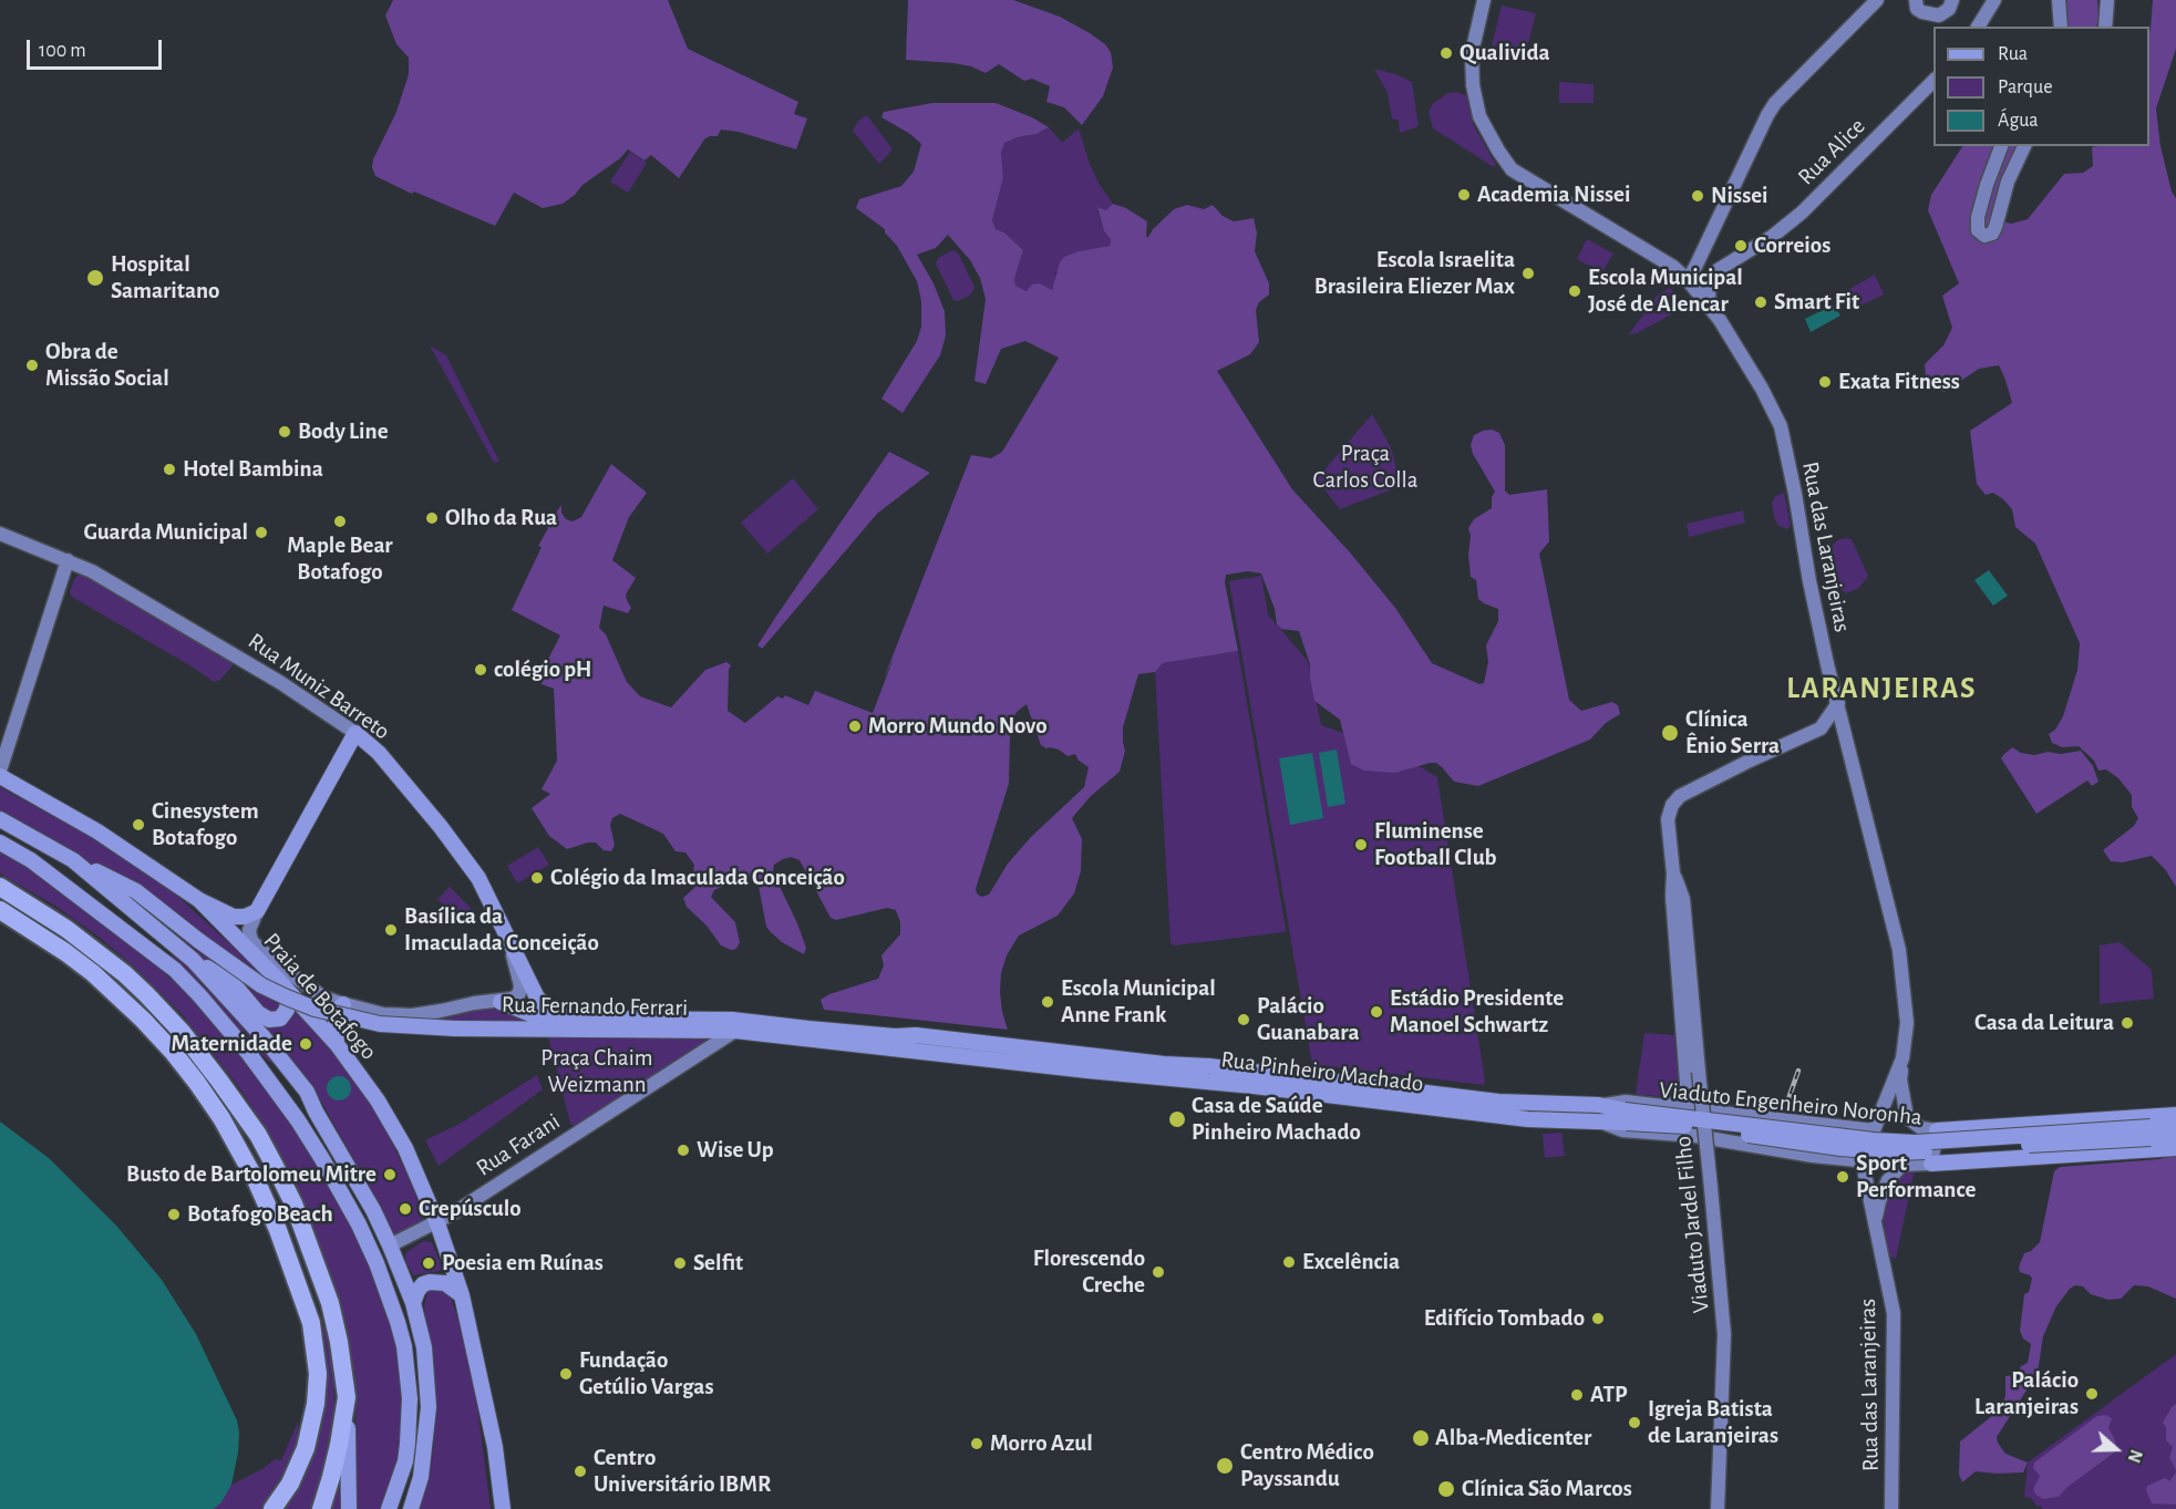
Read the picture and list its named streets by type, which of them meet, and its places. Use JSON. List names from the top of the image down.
{
  "streets": {
    "main road": [
      "Rua Alice",
      "Rua das Laranjeiras",
      "Rua Muniz Barreto",
      "Praia de Botafogo",
      "Rua Fernando Ferrari",
      "Rua Pinheiro Machado",
      "Viaduto Engenheiro Noronha",
      "Rua Farani",
      "Viaduto Jardel Filho"
    ]
  },
  "crossings": [
    ["Rua das Laranjeiras", "Rua Pinheiro Machado"],
    ["Rua Muniz Barreto", "Rua Fernando Ferrari"],
    ["Praia de Botafogo", "Rua Fernando Ferrari"],
    ["Praia de Botafogo", "Rua Farani"],
    ["Rua Fernando Ferrari", "Rua Pinheiro Machado"],
    ["Rua Fernando Ferrari", "Rua Farani"],
    ["Rua Pinheiro Machado", "Viaduto Engenheiro Noronha"],
    ["Rua Pinheiro Machado", "Rua Farani"]
  ],
  "districts": ["LARANJEIRAS"],
  "parks": ["Praça Carlos Colla", "Praça Chaim Weizmann"],
  "places": [
    "Qualivida",
    "Academia Nissei",
    "Nissei",
    "Correios",
    "Escola Israelita Brasileira Eliezer Max",
    "Hospital Samaritano",
    "Escola Municipal José de Alencar",
    "Smart Fit",
    "Obra de Missão Social",
    "Exata Fitness",
    "Body Line",
    "Hotel Bambina",
    "Olho da Rua",
    "Maple Bear Botafogo",
    "Guarda Municipal",
    "colégio pH",
    "Morro Mundo Novo",
    "Clínica Ênio Serra",
    "Cinesystem Botafogo",
    "Fluminense Football Club",
    "Colégio da Imaculada Conceição",
    "Basílica da Imaculada Conceição",
    "Escola Municipal Anne Frank",
    "Estádio Presidente Manoel Schwartz",
    "Palácio Guanabara",
    "Casa da Leitura",
    "Maternidade",
    "Casa de Saúde Pinheiro Machado",
    "Wise Up",
    "Busto de Bartolomeu Mitre",
    "Sport Performance",
    "Crepúsculo",
    "Botafogo Beach",
    "Excelência",
    "Poesia em Ruínas",
    "Selfit",
    "Florescendo Creche",
    "Edifício Tombado",
    "Fundação Getúlio Vargas",
    "Palácio Laranjeiras",
    "ATP",
    "Igreja Batista de Laranjeiras",
    "Alba-Medicenter",
    "Morro Azul",
    "Centro Médico Payssandu",
    "Centro Universitário IBMR",
    "Clínica São Marcos"
  ],
  "legend": ["Rua", "Parque", "Água"],
  "scale_bar": "100 m",
  "north": "right"
}
